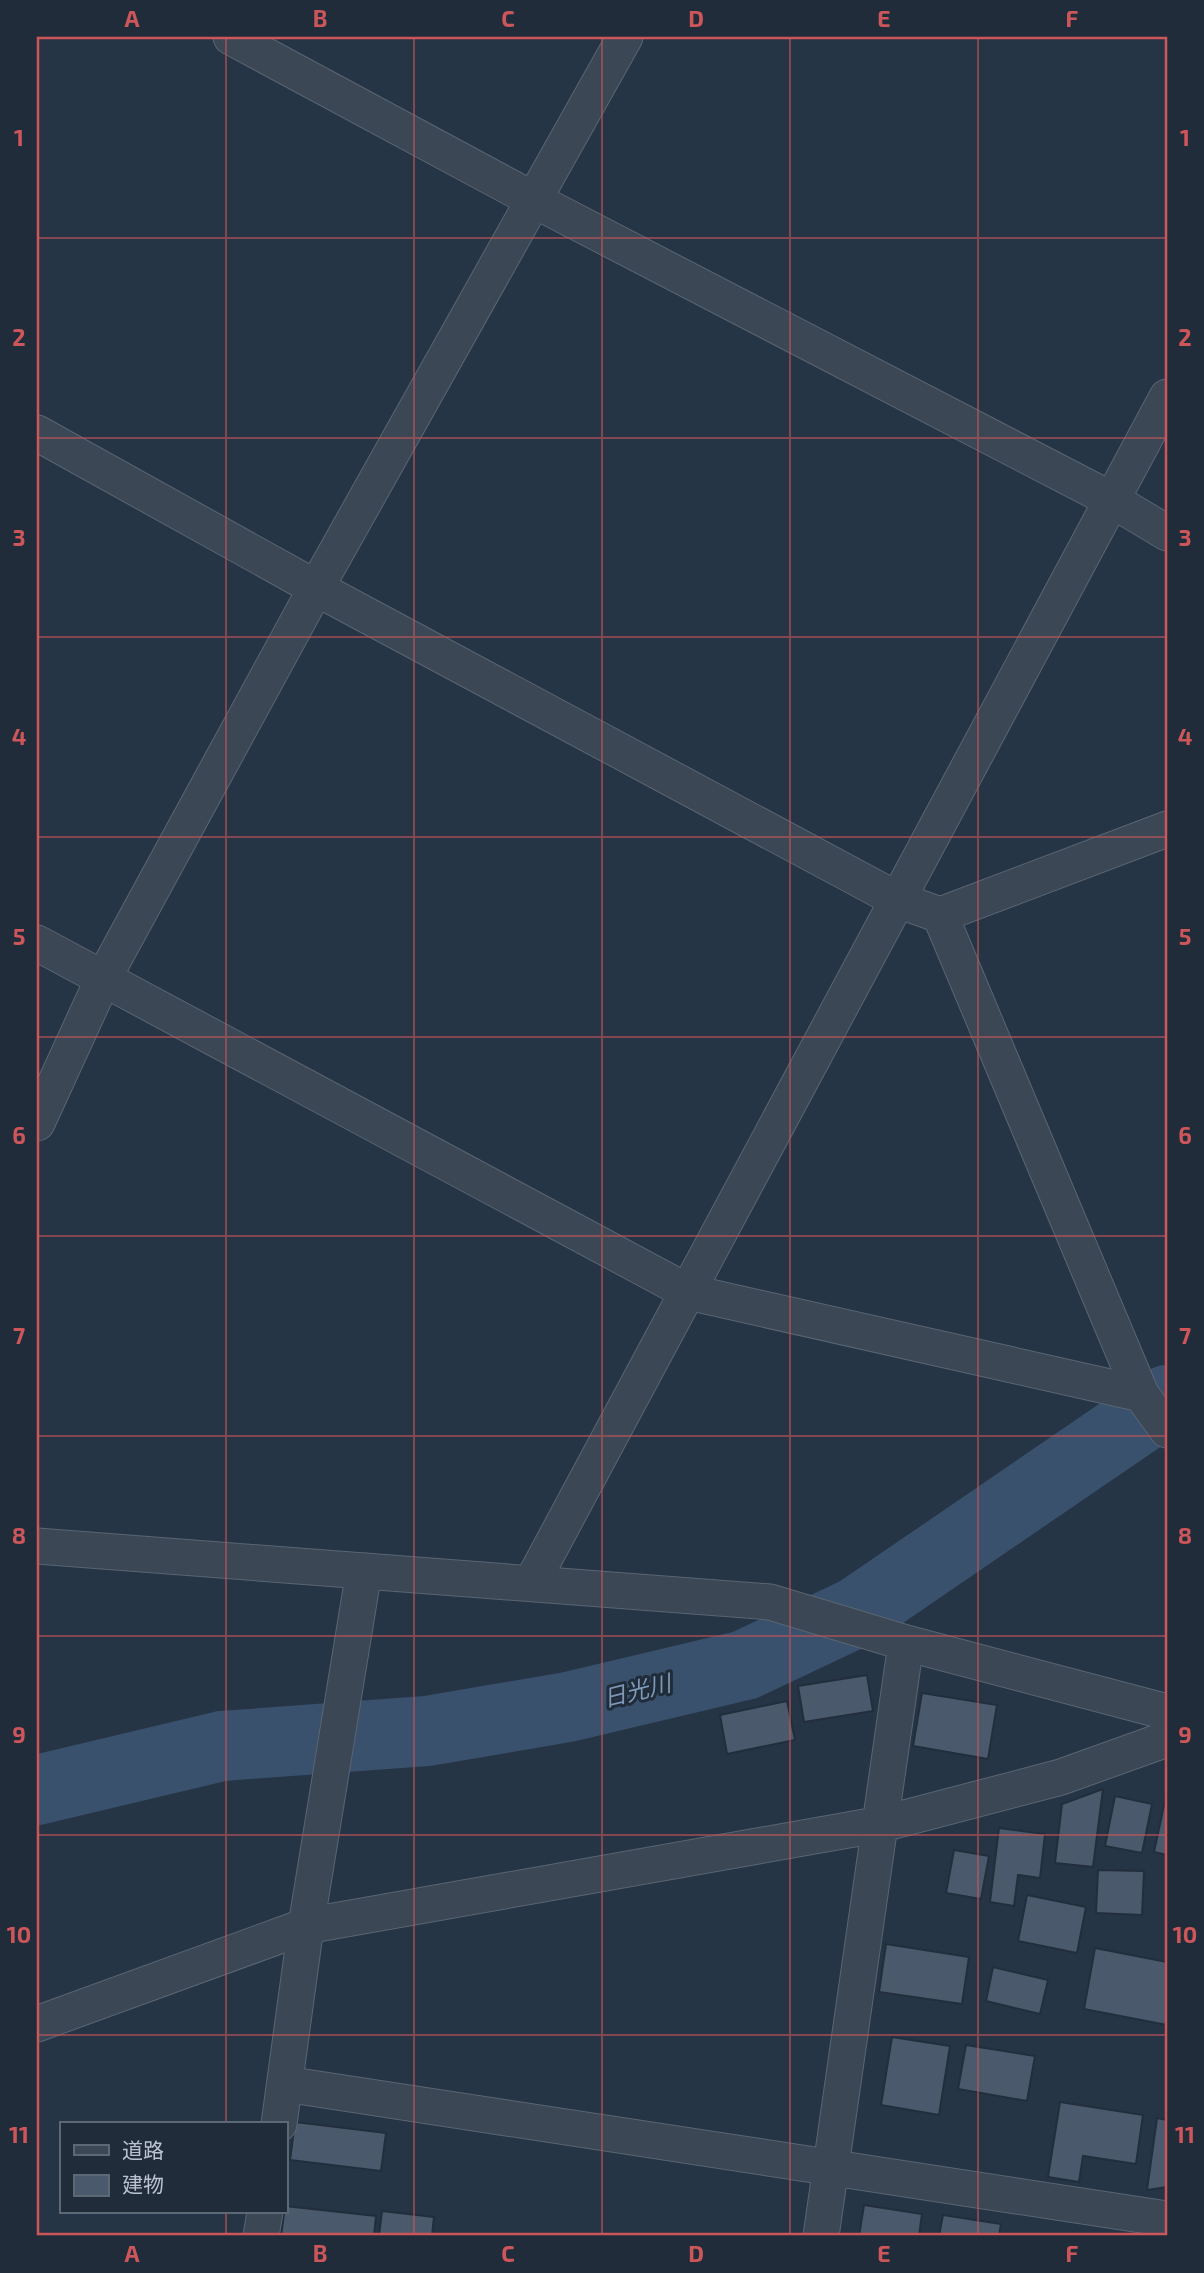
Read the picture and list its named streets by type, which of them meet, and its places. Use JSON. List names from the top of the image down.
{
  "water": ["日光川"],
  "legend": ["道路", "建物"],
  "grid": {
    "columns": [
      "A",
      "B",
      "C",
      "D",
      "E",
      "F"
    ],
    "rows": [
      "1",
      "2",
      "3",
      "4",
      "5",
      "6",
      "7",
      "8",
      "9",
      "10",
      "11"
    ]
  }
}
